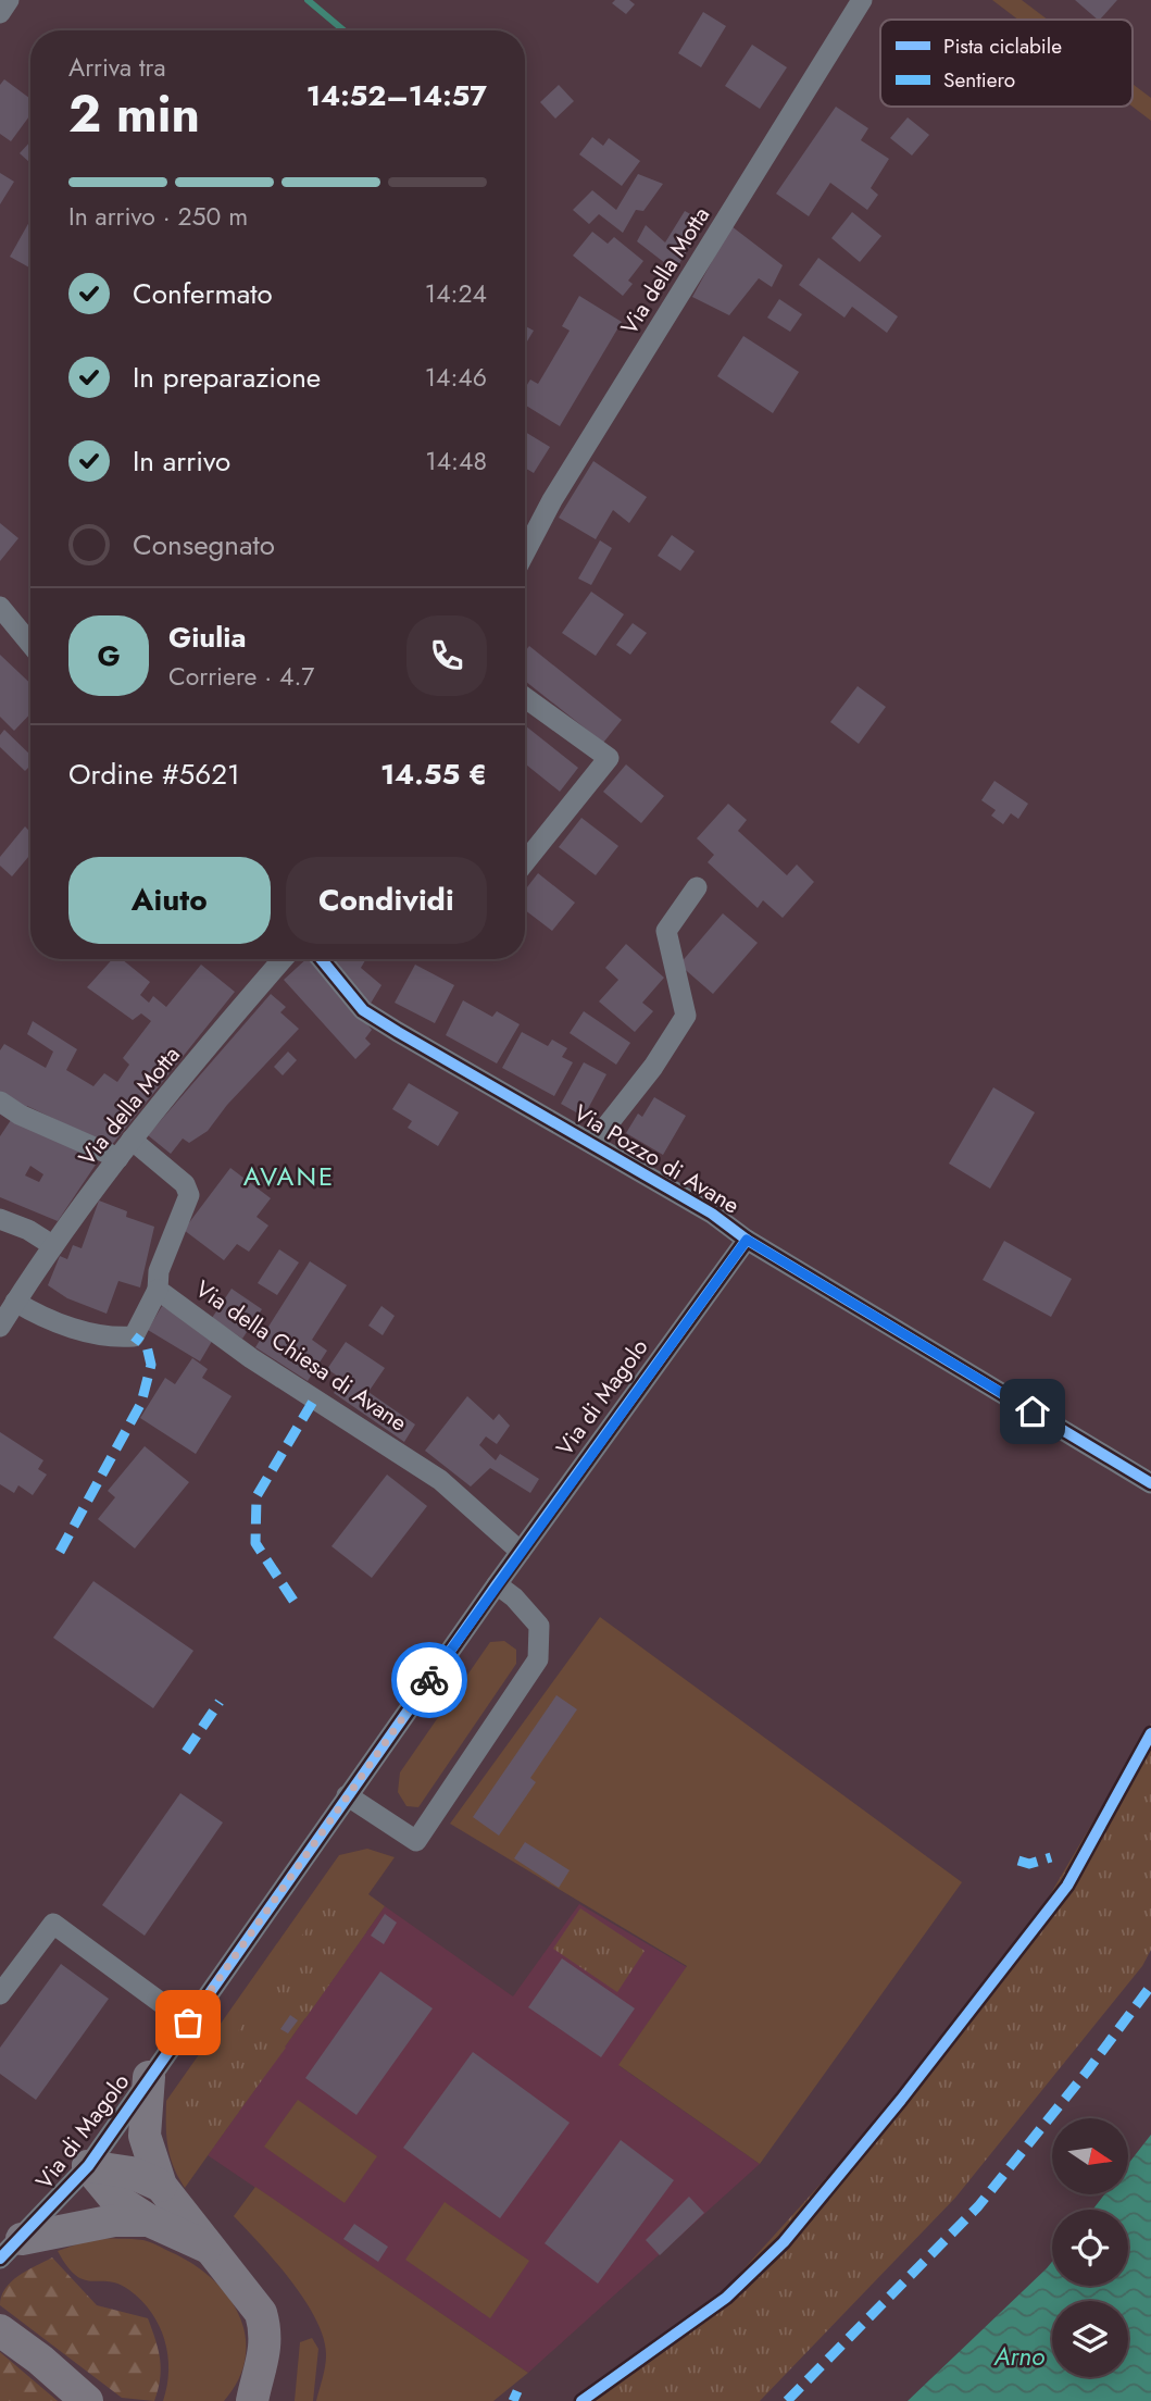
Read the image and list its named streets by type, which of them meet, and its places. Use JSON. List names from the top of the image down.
{
  "streets": {
    "street": [
      "Via della Motta",
      "Via Pozzo di Avane",
      "Via della Chiesa di Avane",
      "Via di Magolo"
    ]
  },
  "crossings": [
    ["Via della Motta", "Via della Chiesa di Avane"],
    ["Via Pozzo di Avane", "Via di Magolo"],
    ["Via della Chiesa di Avane", "Via di Magolo"]
  ],
  "districts": ["AVANE"],
  "water": ["Arno"],
  "legend": ["Pista ciclabile", "Sentiero"],
  "north": "right",
  "page": {
    "heading": ["2 min", "Arriva tra", "14:52–14:57"],
    "panel": [
      "Giulia",
      "Corriere · 4.7",
      "Ordine #5621",
      "14.55 €"
    ],
    "bar": "In arrivo · 250 m",
    "list": [
      ["Confermato", "14:24"],
      ["In preparazione", "14:46"],
      ["In arrivo", "14:48"],
      "Consegnato"
    ],
    "round": "G",
    "buttons": ["Aiuto", "Condividi"]
  }
}
